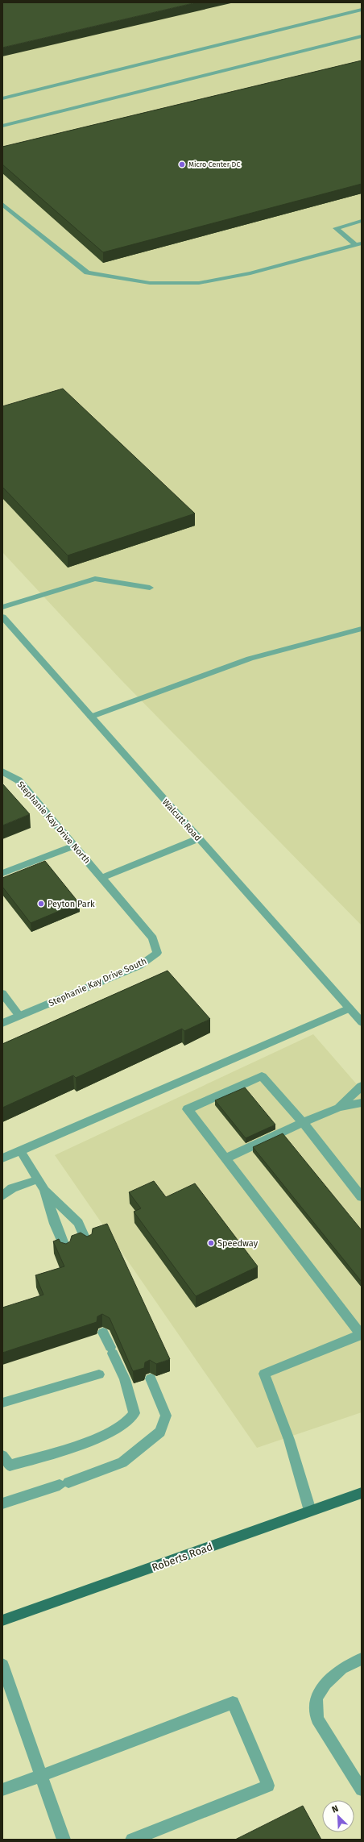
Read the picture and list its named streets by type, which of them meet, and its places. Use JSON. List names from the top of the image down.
{
  "streets": {
    "main road": ["Roberts Road"],
    "street": ["Walcutt Road", "Stephanie Kay Drive North", "Stephanie Kay Drive South"]
  },
  "crossings": [
    ["Stephanie Kay Drive North", "Stephanie Kay Drive South"]
  ],
  "places": ["Micro Center DC", "Peyton Park", "Speedway"],
  "north": "top left"
}
